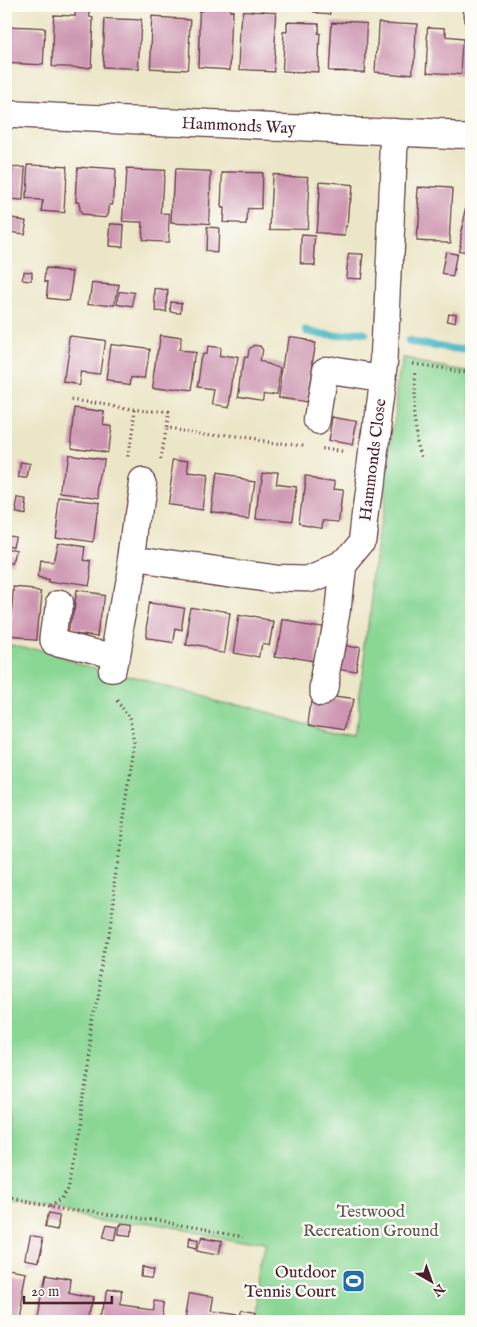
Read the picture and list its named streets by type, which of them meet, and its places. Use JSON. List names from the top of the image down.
{
  "streets": {
    "street": ["Hammonds Way", "Hammonds Close"]
  },
  "crossings": [
    ["Hammonds Way", "Hammonds Close"]
  ],
  "parks": ["Testwood Recreation Ground"],
  "places": {
    "sports": ["Outdoor Tennis Court"]
  },
  "scale_bar": "20 m",
  "north": "bottom right"
}
